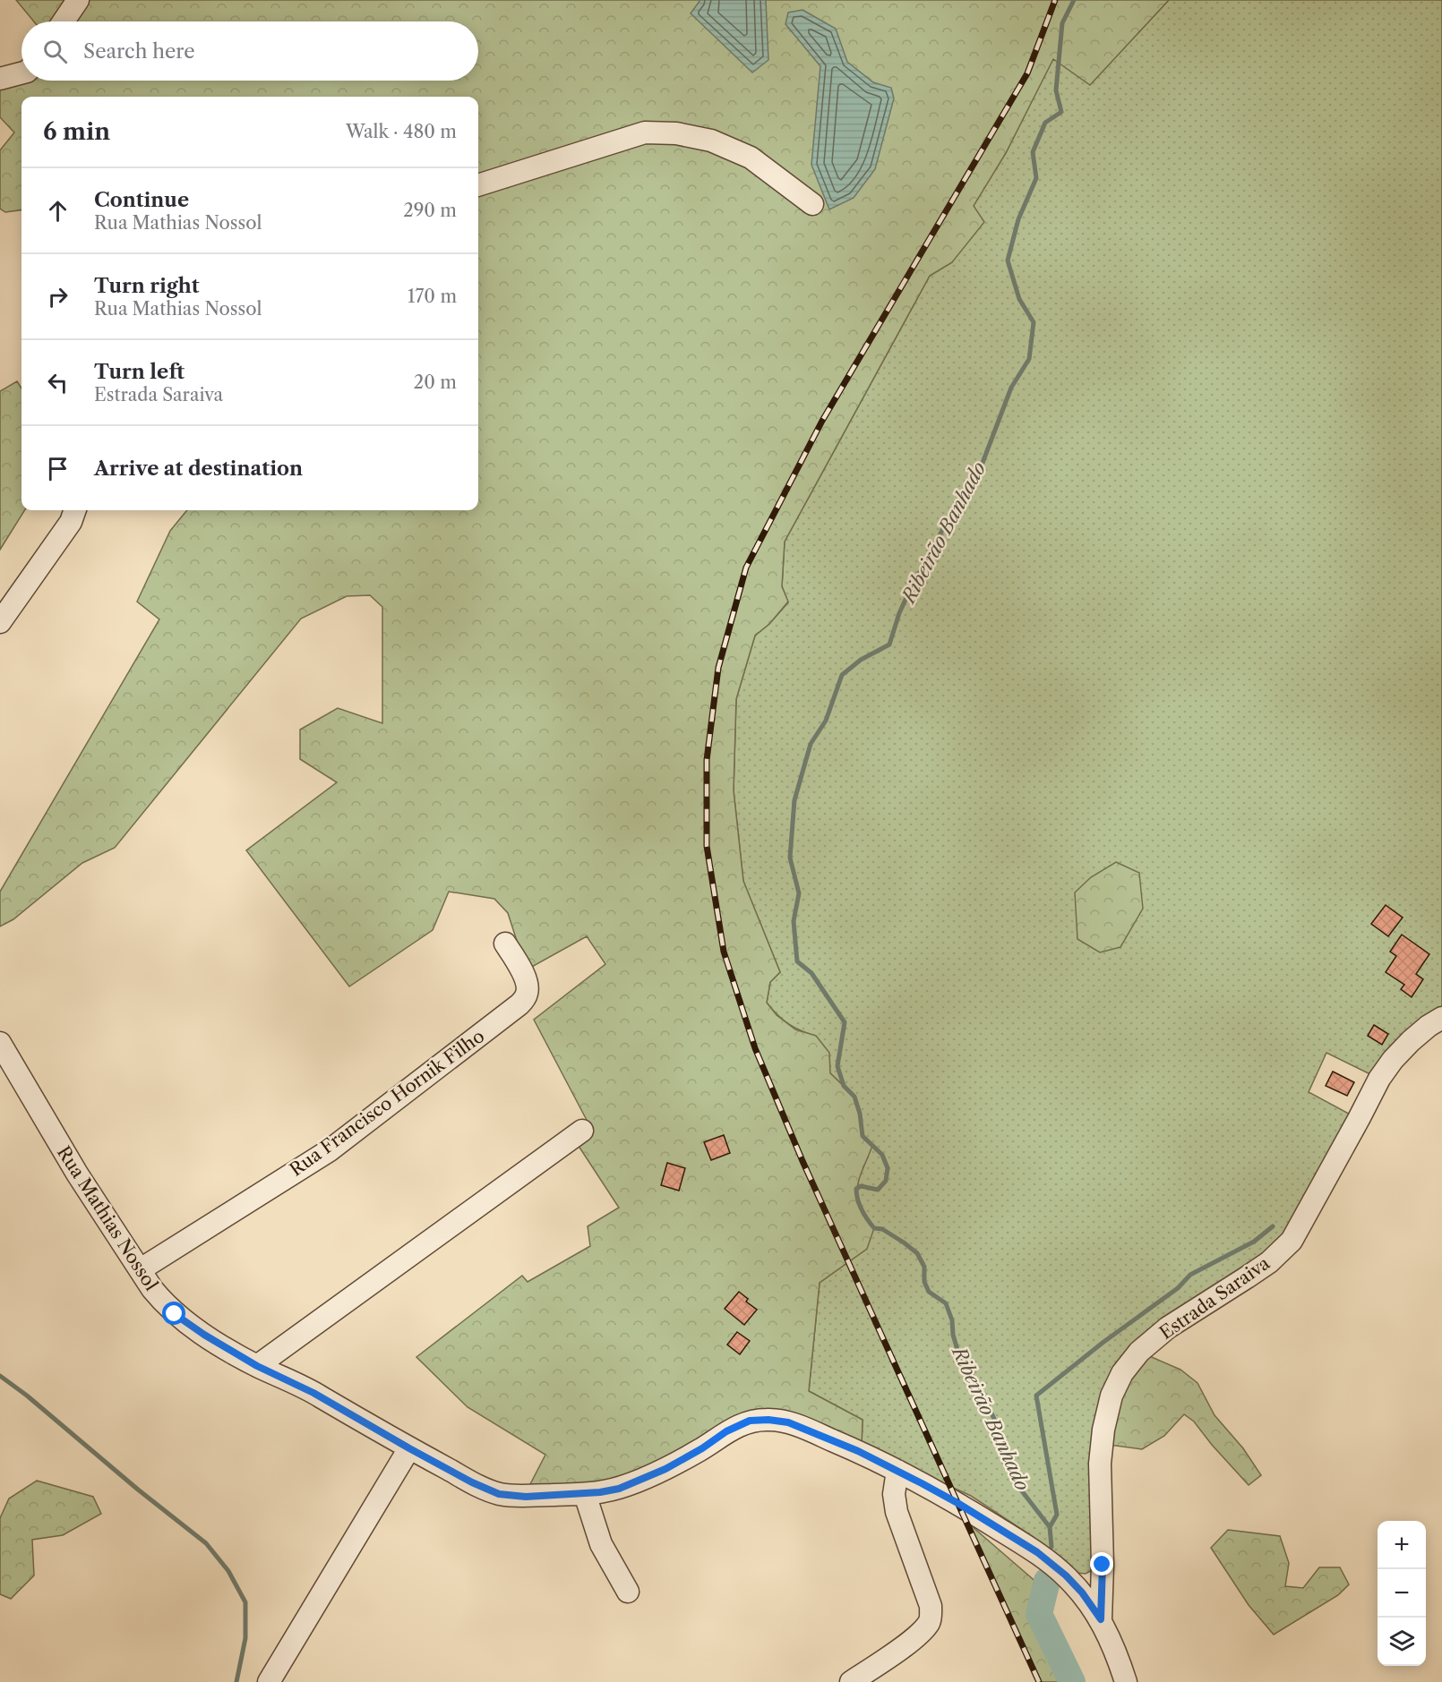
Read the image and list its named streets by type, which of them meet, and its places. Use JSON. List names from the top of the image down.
{
  "streets": {
    "street": ["Rua Francisco Hornik Filho", "Rua Mathias Nossol", "Estrada Saraiva"]
  },
  "crossings": [
    ["Rua Francisco Hornik Filho", "Rua Mathias Nossol"],
    ["Rua Mathias Nossol", "Estrada Saraiva"]
  ],
  "water": ["Ribeirão Banhado"],
  "page": {
    "search": "Search here",
    "heading": ["6 min", "Walk · 480 m"],
    "list": [
      ["Continue", "Rua Mathias Nossol", "290 m"],
      ["Turn right", "Rua Mathias Nossol", "170 m"],
      ["Turn left", "Estrada Saraiva", "20 m"],
      "Arrive at destination"
    ],
    "map_buttons": ["+", "−"]
  }
}
